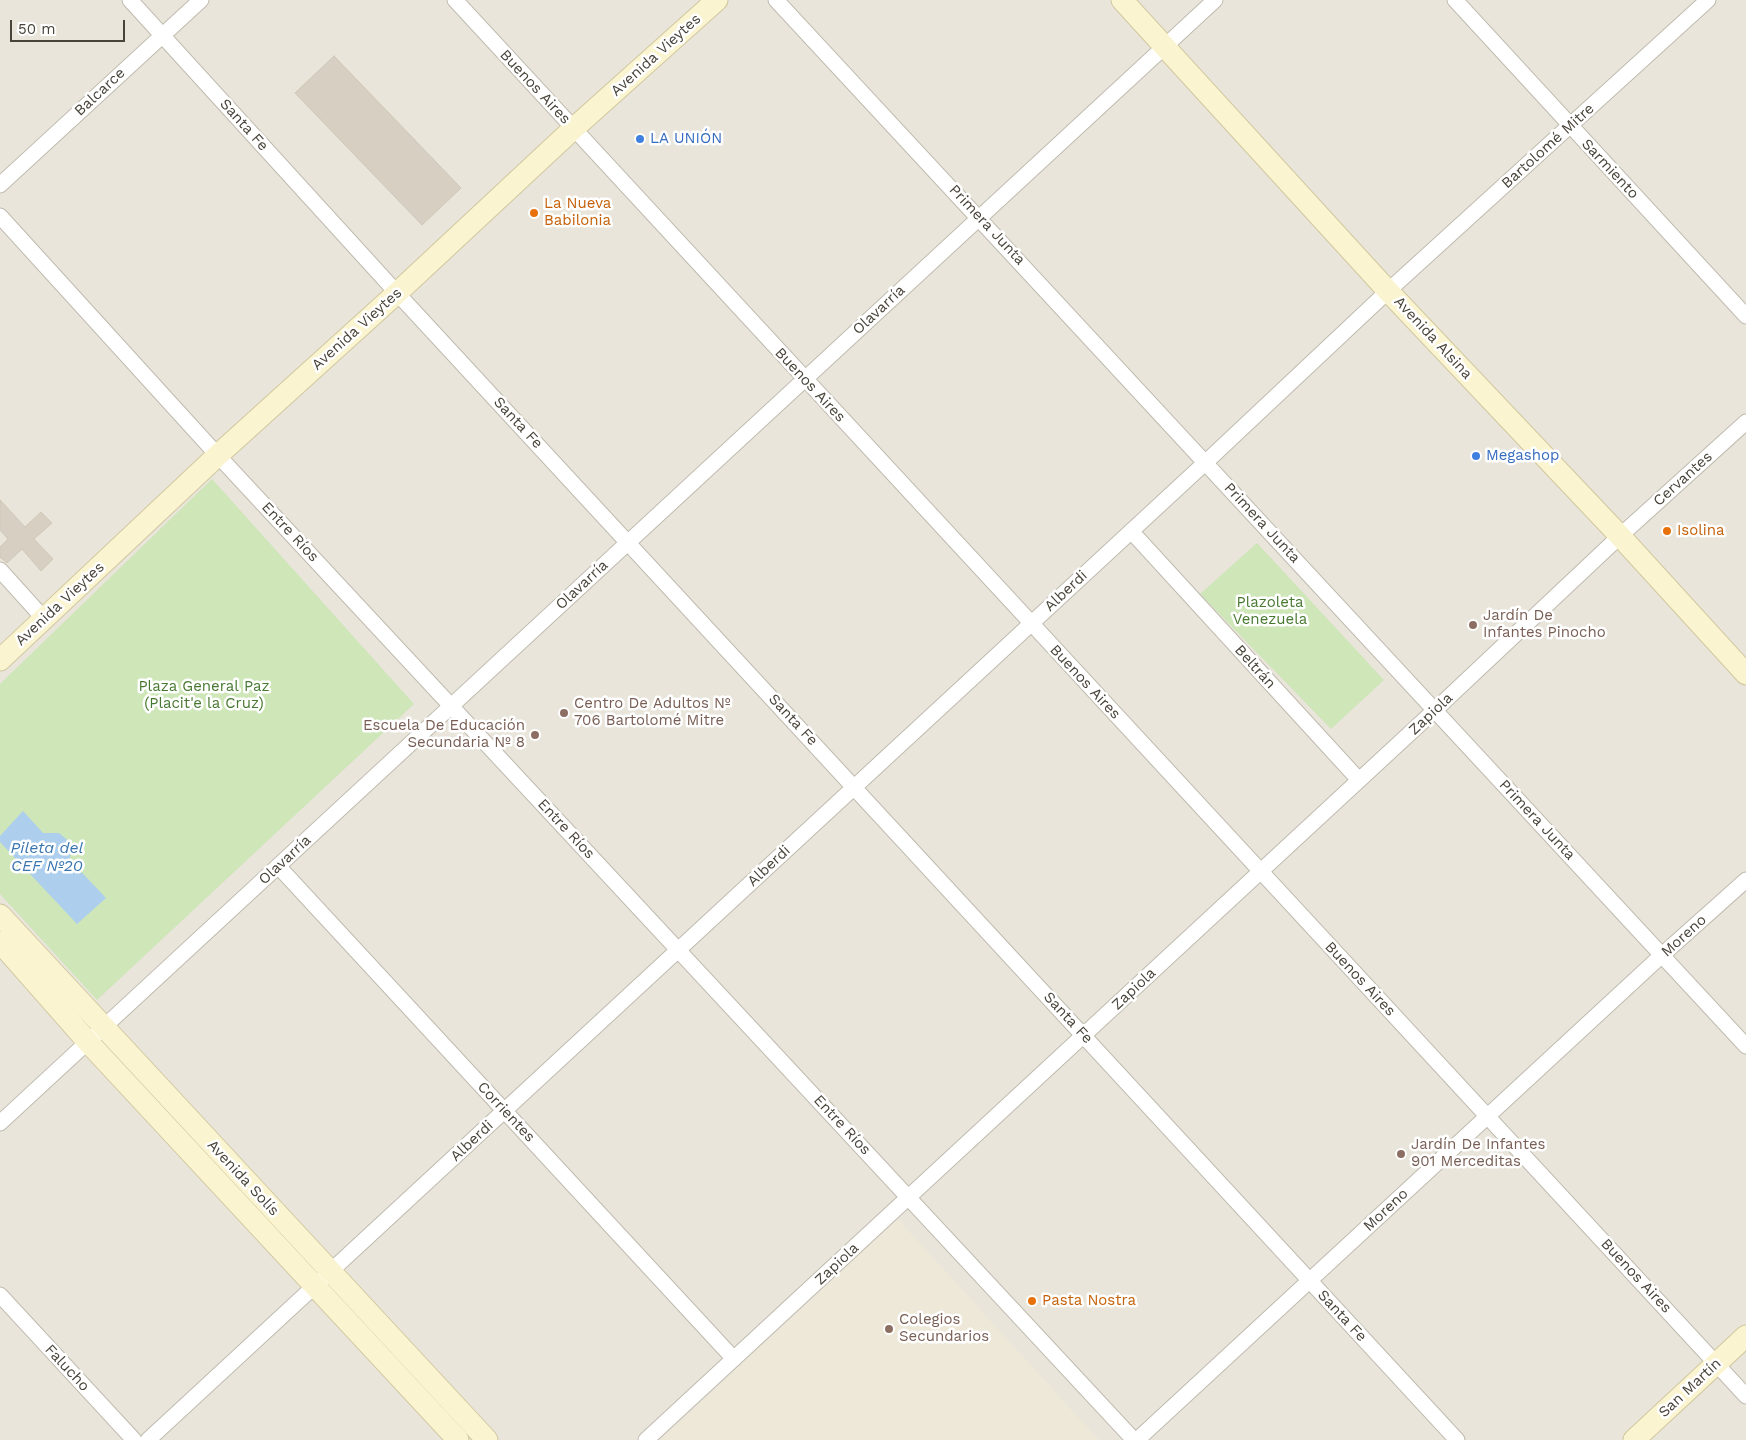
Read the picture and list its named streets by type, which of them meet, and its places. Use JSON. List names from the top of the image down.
{
  "streets": {
    "main road": [
      "Avenida Vieytes",
      "Avenida Alsina",
      "Avenida Solís",
      "San Martín"
    ],
    "street": [
      "Buenos Aires",
      "Balcarce",
      "Santa Fe",
      "Bartolomé Mitre",
      "Sarmiento",
      "Primera Junta",
      "Olavarría",
      "Cervantes",
      "Entre Ríos",
      "Alberdi",
      "Beltrán",
      "Zapiola",
      "Moreno",
      "Corrientes",
      "Falucho"
    ]
  },
  "crossings": [
    ["Avenida Vieytes", "Buenos Aires"],
    ["Avenida Vieytes", "Santa Fe"],
    ["Avenida Vieytes", "Entre Ríos"],
    ["Buenos Aires", "Olavarría"],
    ["Buenos Aires", "Alberdi"],
    ["Buenos Aires", "Zapiola"],
    ["Buenos Aires", "Moreno"],
    ["Buenos Aires", "San Martín"],
    ["Balcarce", "Santa Fe"],
    ["Santa Fe", "Olavarría"],
    ["Santa Fe", "Alberdi"],
    ["Santa Fe", "Zapiola"],
    ["Santa Fe", "Moreno"],
    ["Bartolomé Mitre", "Sarmiento"],
    ["Bartolomé Mitre", "Avenida Alsina"],
    ["Bartolomé Mitre", "Alberdi"],
    ["Primera Junta", "Olavarría"],
    ["Primera Junta", "Alberdi"],
    ["Primera Junta", "Zapiola"],
    ["Primera Junta", "Moreno"],
    ["Olavarría", "Avenida Alsina"],
    ["Olavarría", "Entre Ríos"],
    ["Olavarría", "Corrientes"],
    ["Olavarría", "Avenida Solís"],
    ["Avenida Alsina", "Cervantes"],
    ["Avenida Alsina", "Alberdi"],
    ["Avenida Alsina", "Zapiola"],
    ["Cervantes", "Zapiola"],
    ["Entre Ríos", "Alberdi"],
    ["Entre Ríos", "Zapiola"],
    ["Entre Ríos", "Moreno"],
    ["Alberdi", "Beltrán"],
    ["Alberdi", "Corrientes"],
    ["Alberdi", "Avenida Solís"],
    ["Beltrán", "Zapiola"],
    ["Zapiola", "Corrientes"]
  ],
  "water": ["Pileta del CEF Nº20"],
  "parks": ["Plazoleta Venezuela", "Plaza General Paz (Placit'e la Cruz)"],
  "places": [
    "LA UNIÓN",
    "La Nueva Babilonia",
    "Megashop",
    "Isolina",
    "Jardín De Infantes Pinocho",
    "Centro De Adultos Nº 706 Bartolomé Mitre",
    "Escuela De Educación Secundaria Nº 8",
    "Jardín De Infantes 901 Merceditas",
    "Pasta Nostra",
    "Colegios Secundarios"
  ],
  "scale_bar": "50 m"
}
